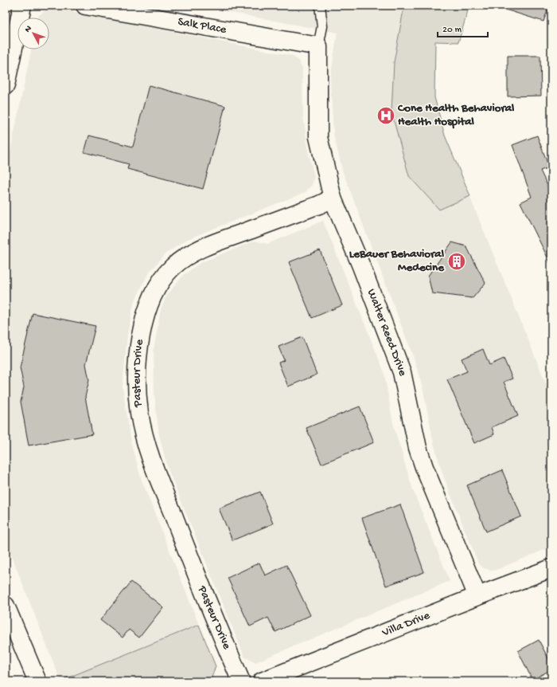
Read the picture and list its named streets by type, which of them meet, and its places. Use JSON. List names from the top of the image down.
{
  "streets": {
    "street": [
      "Salk Place",
      "Walter Reed Drive",
      "Pasteur Drive",
      "Villa Drive"
    ]
  },
  "crossings": [
    ["Salk Place", "Walter Reed Drive"],
    ["Walter Reed Drive", "Pasteur Drive"],
    ["Walter Reed Drive", "Villa Drive"]
  ],
  "places": {
    "hospital": ["Cone Health Behavioral Health Hospital"],
    "building": ["LeBauer Behavioral Medecine"]
  },
  "scale_bar": "20 m",
  "north": "top left"
}
